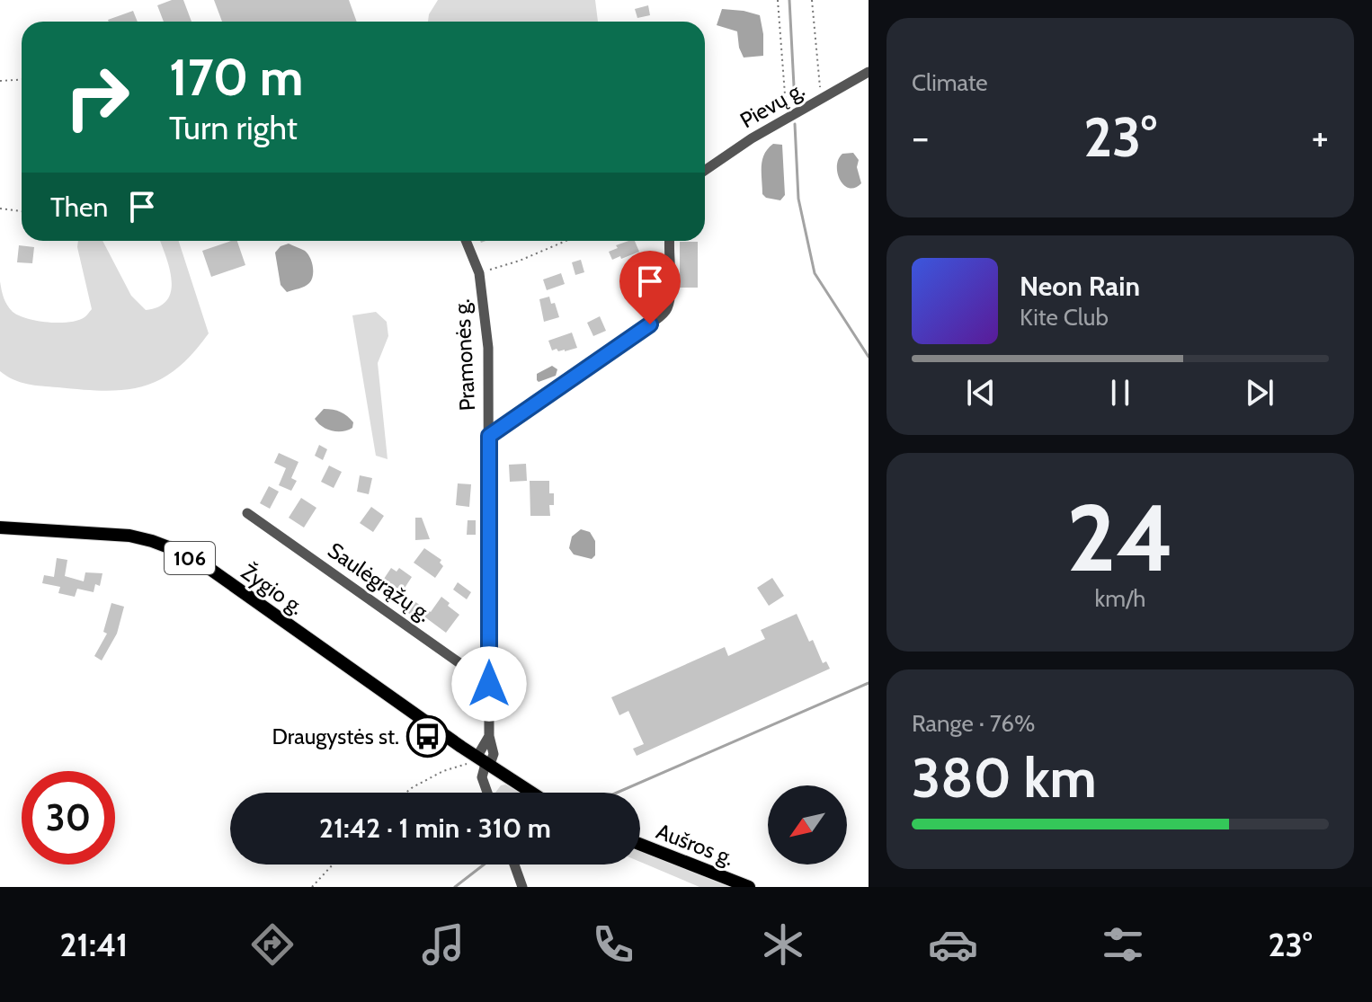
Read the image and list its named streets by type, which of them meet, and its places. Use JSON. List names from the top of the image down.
{
  "streets": {
    "main road": ["106", "Žygio g.", "Aušros g."],
    "street": ["Pievų g.", "Pramonės g.", "Saulėgrąžų g."]
  },
  "crossings": [
    ["Pramonės g.", "106"],
    ["Pramonės g.", "Saulėgrąžų g."],
    ["Pramonės g.", "Žygio g."],
    ["106", "Žygio g."]
  ],
  "places": {
    "bus stop": ["Draugystės st."]
  },
  "north": "bottom left",
  "page": {
    "tile": [
      "Climate",
      ["24", "km/h"],
      ["Range · 76%", "380 km"]
    ],
    "turn": ["170 m", "Turn right"],
    "heat": ["−", "23°", "+"],
    "then": "Then",
    "song": ["Neon Rain", "Kite Club"],
    "limit": "30",
    "trip": "21:42 · 1 min · 310 m",
    "tabs": ["21:41", "23°"]
  }
}
